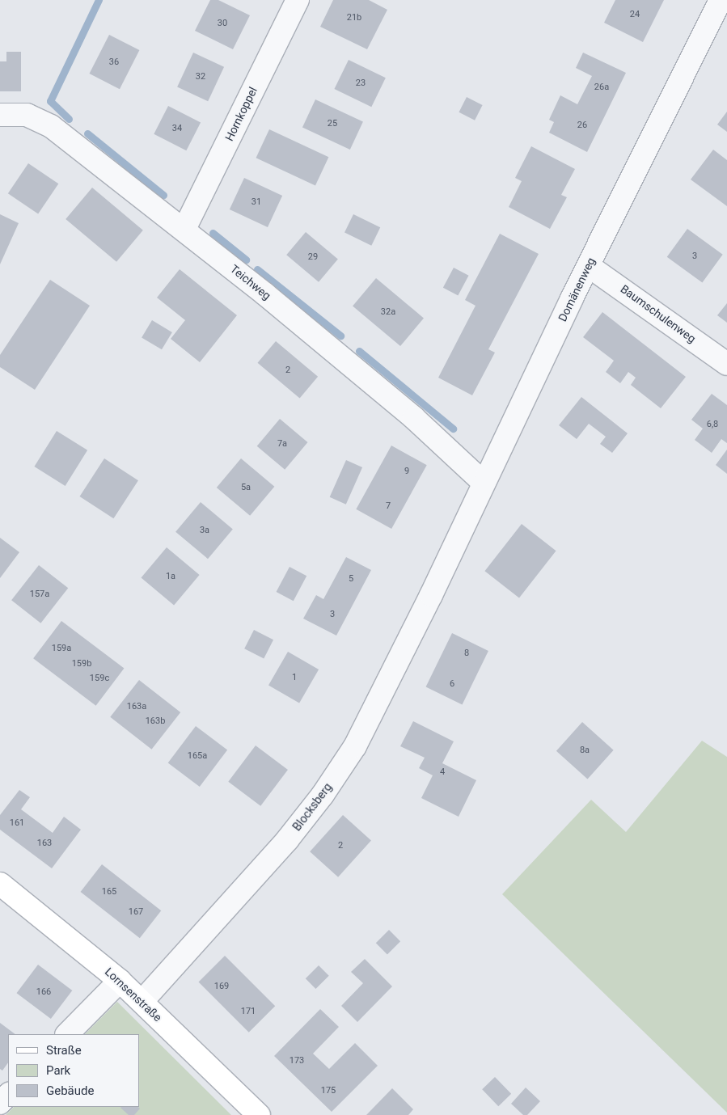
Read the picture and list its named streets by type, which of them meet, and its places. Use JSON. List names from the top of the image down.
{
  "streets": {
    "street": [
      "Hornkoppel",
      "Teichweg",
      "Domänenweg",
      "Baumschulenweg",
      "Blocksberg",
      "Lornsenstraße"
    ]
  },
  "crossings": [
    ["Hornkoppel", "Teichweg"],
    ["Teichweg", "Domänenweg"],
    ["Domänenweg", "Baumschulenweg"],
    ["Domänenweg", "Blocksberg"],
    ["Blocksberg", "Lornsenstraße"]
  ],
  "house_numbers": [
    "24",
    "21b",
    "30",
    "36",
    "32",
    "23",
    "26a",
    "25",
    "26",
    "34",
    "31",
    "3",
    "29",
    "32a",
    "2",
    "6,8",
    "7a",
    "9",
    "5a",
    "7",
    "3a",
    "1a",
    "5",
    "157a",
    "3",
    "159a",
    "8",
    "159b",
    "1",
    "159c",
    "6",
    "163a",
    "163b",
    "8a",
    "165a",
    "4",
    "161",
    "163",
    "2",
    "165",
    "167",
    "169",
    "166",
    "171",
    "173",
    "175"
  ],
  "legend": ["Straße", "Park", "Gebäude"]
}
